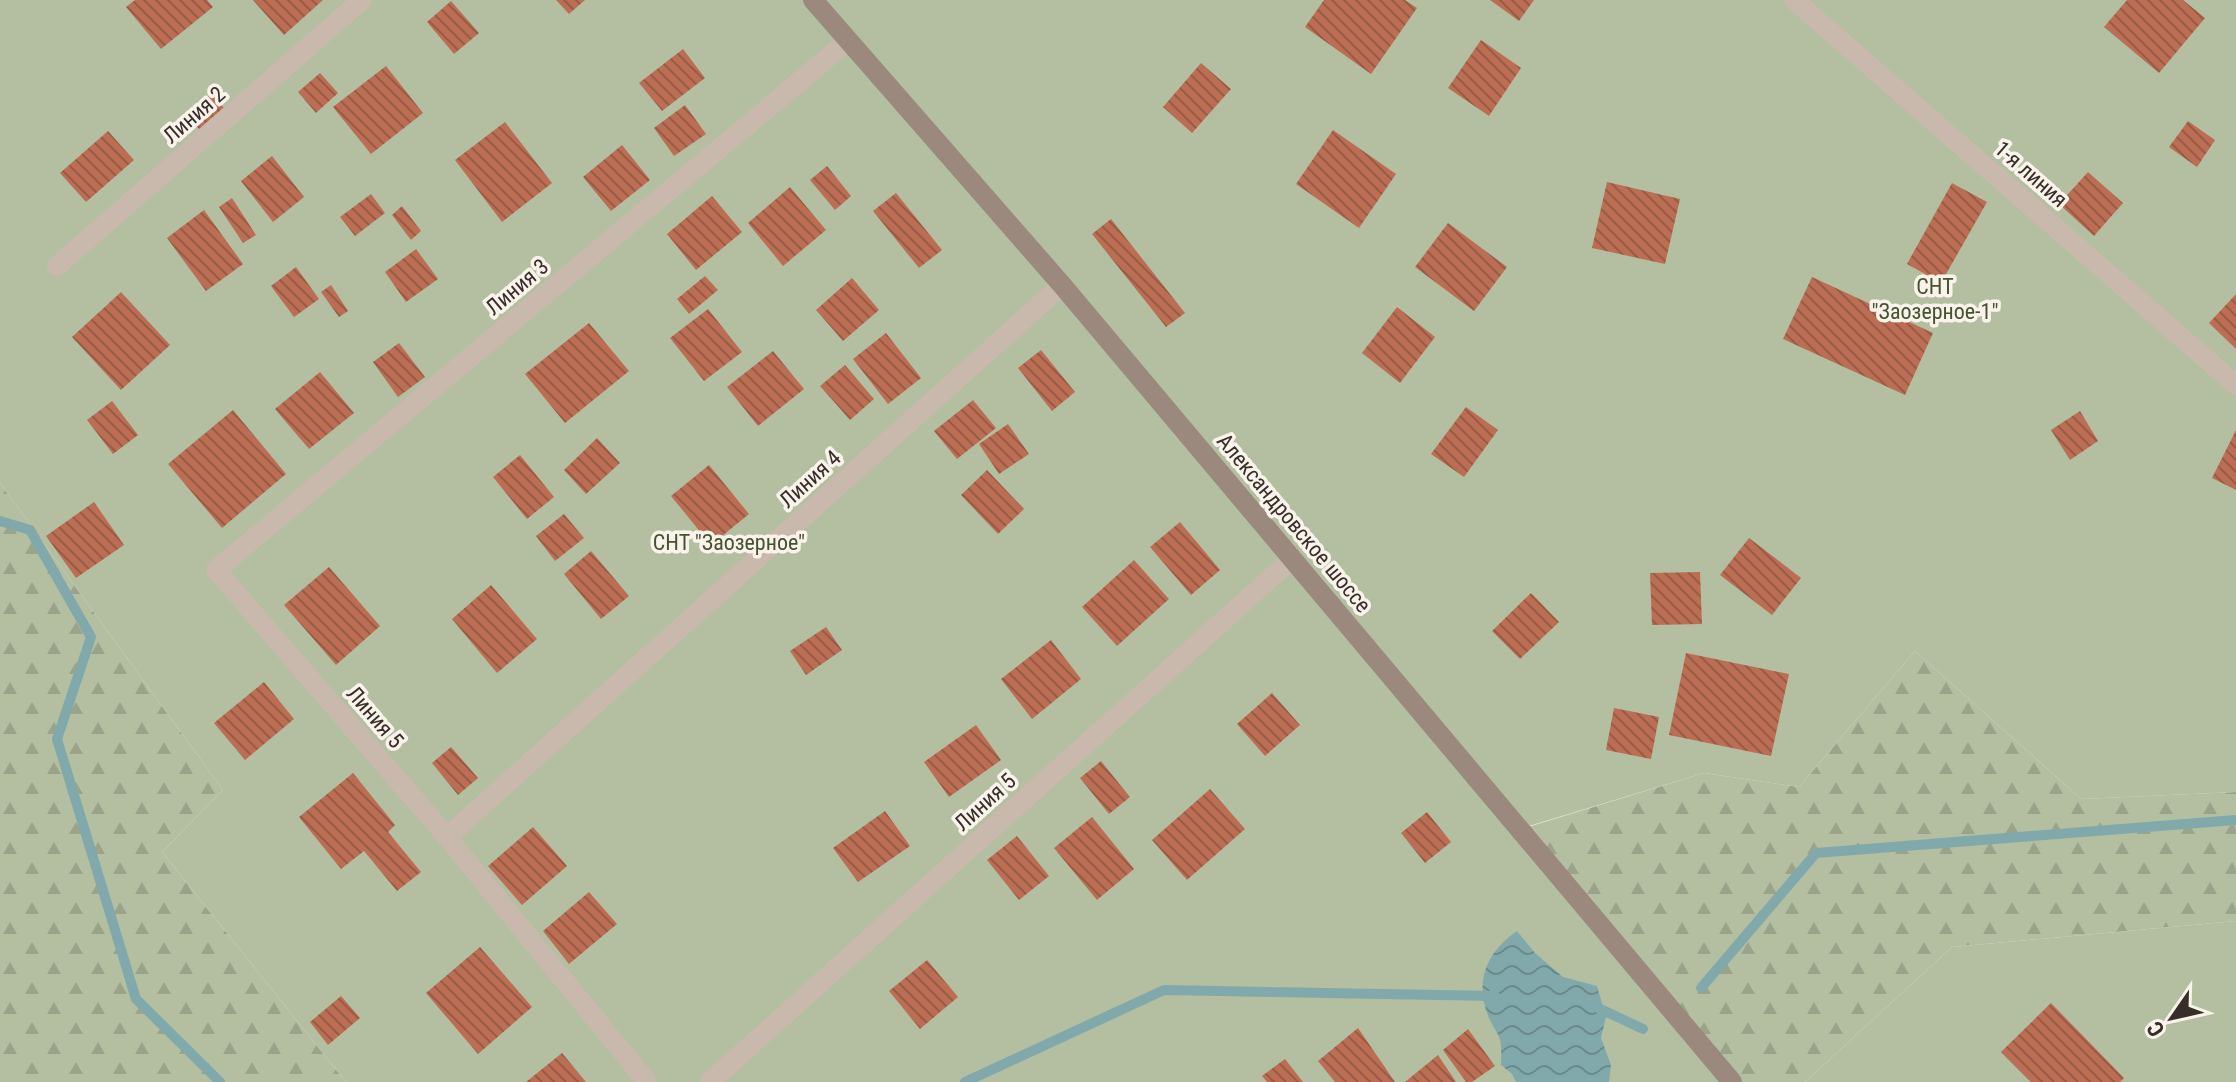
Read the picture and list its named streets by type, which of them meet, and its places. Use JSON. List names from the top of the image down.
{
  "streets": {
    "street": [
      "Линия 2",
      "1-я линия",
      "Линия 3",
      "Линия 4",
      "Александровское шоссе",
      "Линия 5"
    ]
  },
  "crossings": [
    ["Линия 3", "Александровское шоссе"],
    ["Линия 3", "Линия 5"],
    ["Линия 4", "Александровское шоссе"],
    ["Линия 4", "Линия 5"],
    ["Александровское шоссе", "Линия 5"]
  ],
  "parks": ["СНТ \"Заозерное-1\"", "СНТ \"Заозерное\""],
  "north": "bottom left"
}
